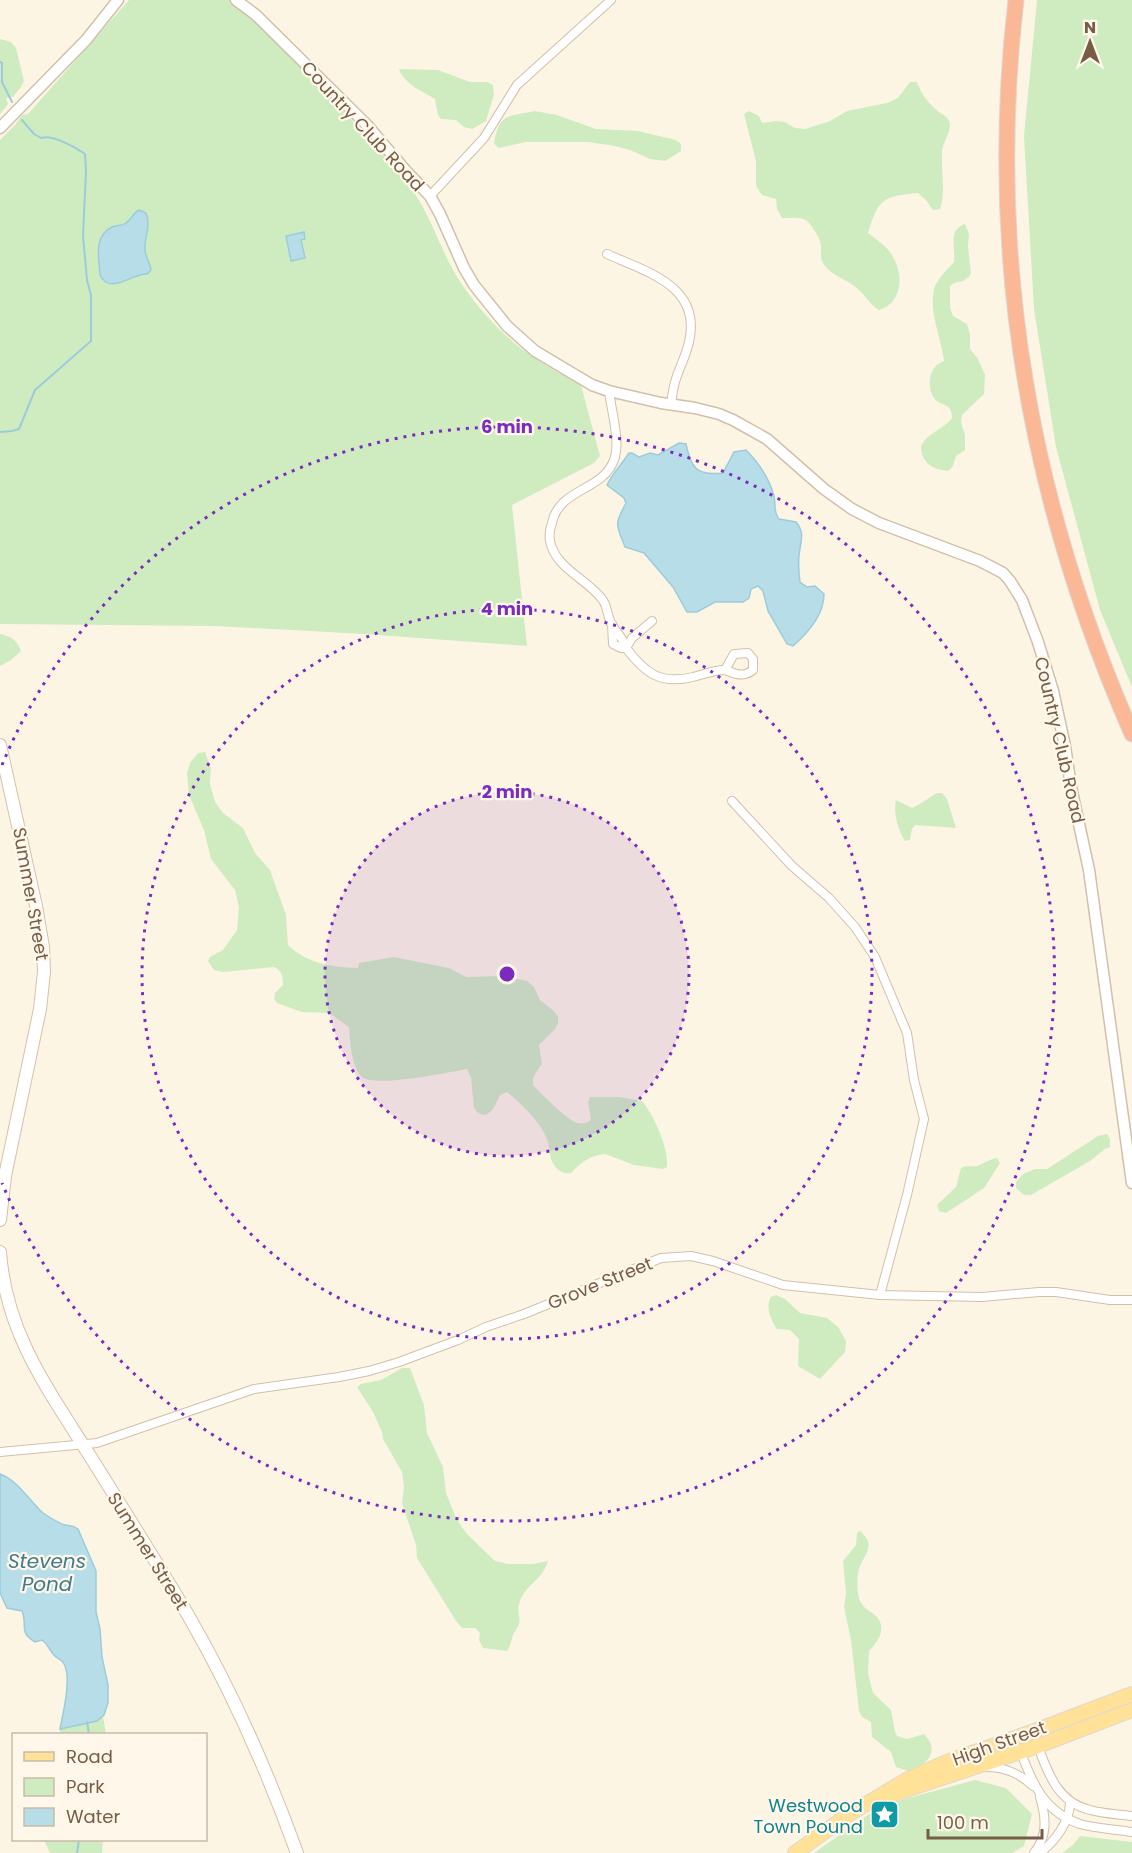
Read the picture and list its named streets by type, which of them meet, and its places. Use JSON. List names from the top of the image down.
{
  "streets": {
    "main road": ["Summer Street", "High Street"],
    "street": ["Country Club Road", "Grove Street"]
  },
  "crossings": [
    ["Summer Street", "Grove Street"]
  ],
  "water": ["Stevens Pond"],
  "places": {
    "place": ["Westwood Town Pound"]
  },
  "legend": ["Road", "Park", "Water"],
  "scale_bar": "100 m",
  "north": "top",
  "rings": ["6 min", "4 min", "2 min"]
}
